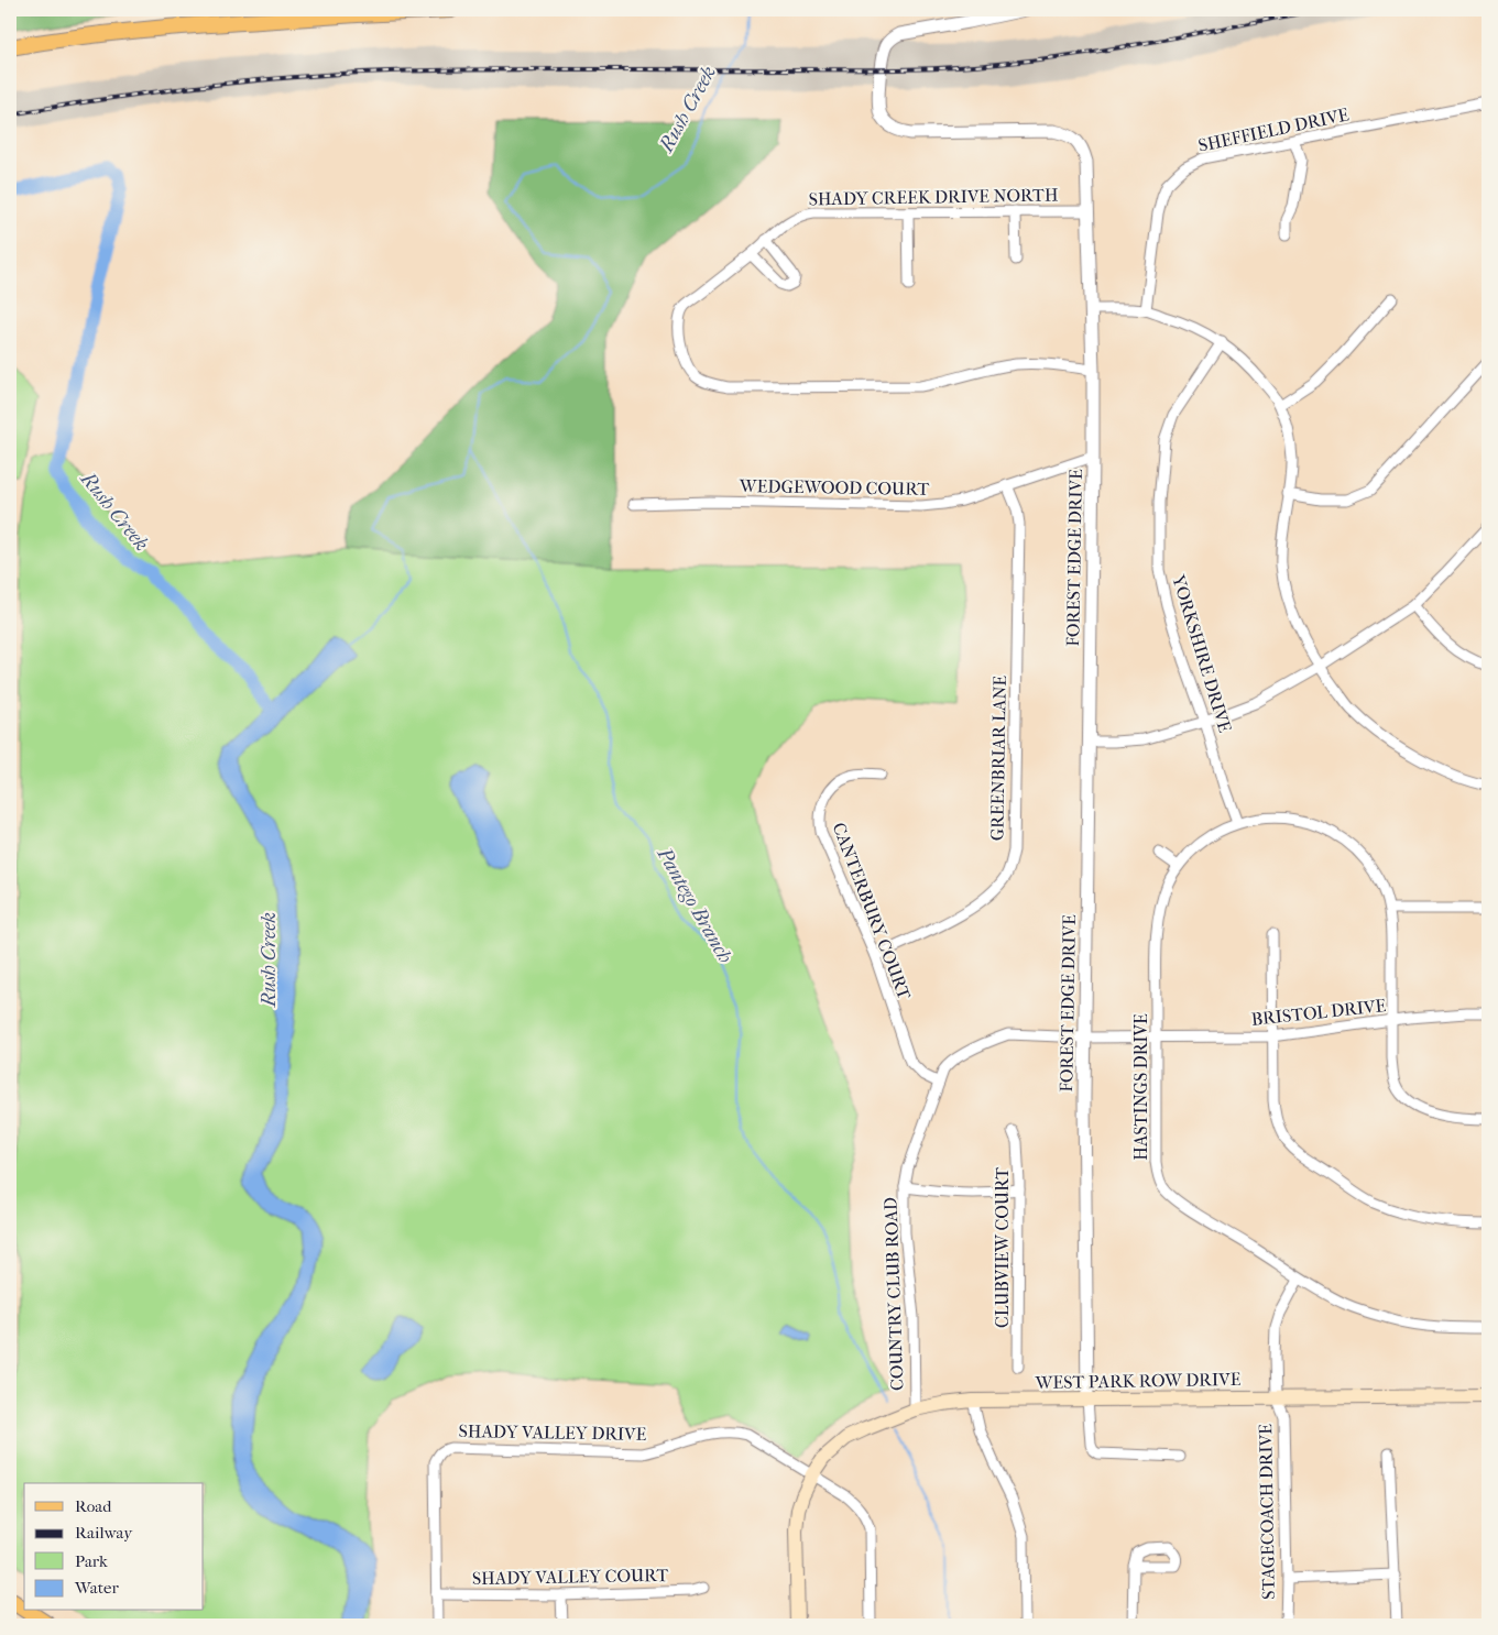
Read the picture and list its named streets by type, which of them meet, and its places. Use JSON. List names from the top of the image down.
{
  "streets": {
    "main road": ["WEST PARK ROW DRIVE"],
    "street": [
      "SHEFFIELD DRIVE",
      "SHADY CREEK DRIVE NORTH",
      "WEDGEWOOD COURT",
      "FOREST EDGE DRIVE",
      "YORKSHIRE DRIVE",
      "GREENBRIAR LANE",
      "CANTERBURY COURT",
      "BRISTOL DRIVE",
      "HASTINGS DRIVE",
      "CLUBVIEW COURT",
      "COUNTRY CLUB ROAD",
      "SHADY VALLEY DRIVE",
      "STAGECOACH DRIVE",
      "SHADY VALLEY COURT"
    ]
  },
  "crossings": [
    ["SHADY CREEK DRIVE NORTH", "FOREST EDGE DRIVE"],
    ["WEDGEWOOD COURT", "FOREST EDGE DRIVE"],
    ["WEDGEWOOD COURT", "GREENBRIAR LANE"],
    ["FOREST EDGE DRIVE", "BRISTOL DRIVE"],
    ["FOREST EDGE DRIVE", "COUNTRY CLUB ROAD"],
    ["FOREST EDGE DRIVE", "WEST PARK ROW DRIVE"],
    ["YORKSHIRE DRIVE", "HASTINGS DRIVE"],
    ["GREENBRIAR LANE", "CANTERBURY COURT"],
    ["CANTERBURY COURT", "COUNTRY CLUB ROAD"],
    ["BRISTOL DRIVE", "HASTINGS DRIVE"],
    ["BRISTOL DRIVE", "COUNTRY CLUB ROAD"],
    ["HASTINGS DRIVE", "STAGECOACH DRIVE"],
    ["COUNTRY CLUB ROAD", "WEST PARK ROW DRIVE"],
    ["WEST PARK ROW DRIVE", "SHADY VALLEY DRIVE"],
    ["WEST PARK ROW DRIVE", "STAGECOACH DRIVE"],
    ["SHADY VALLEY DRIVE", "SHADY VALLEY COURT"]
  ],
  "water": ["Rush Creek", "Pantego Branch"],
  "legend": [
    "Road",
    "Railway",
    "Park",
    "Water"
  ]
}
